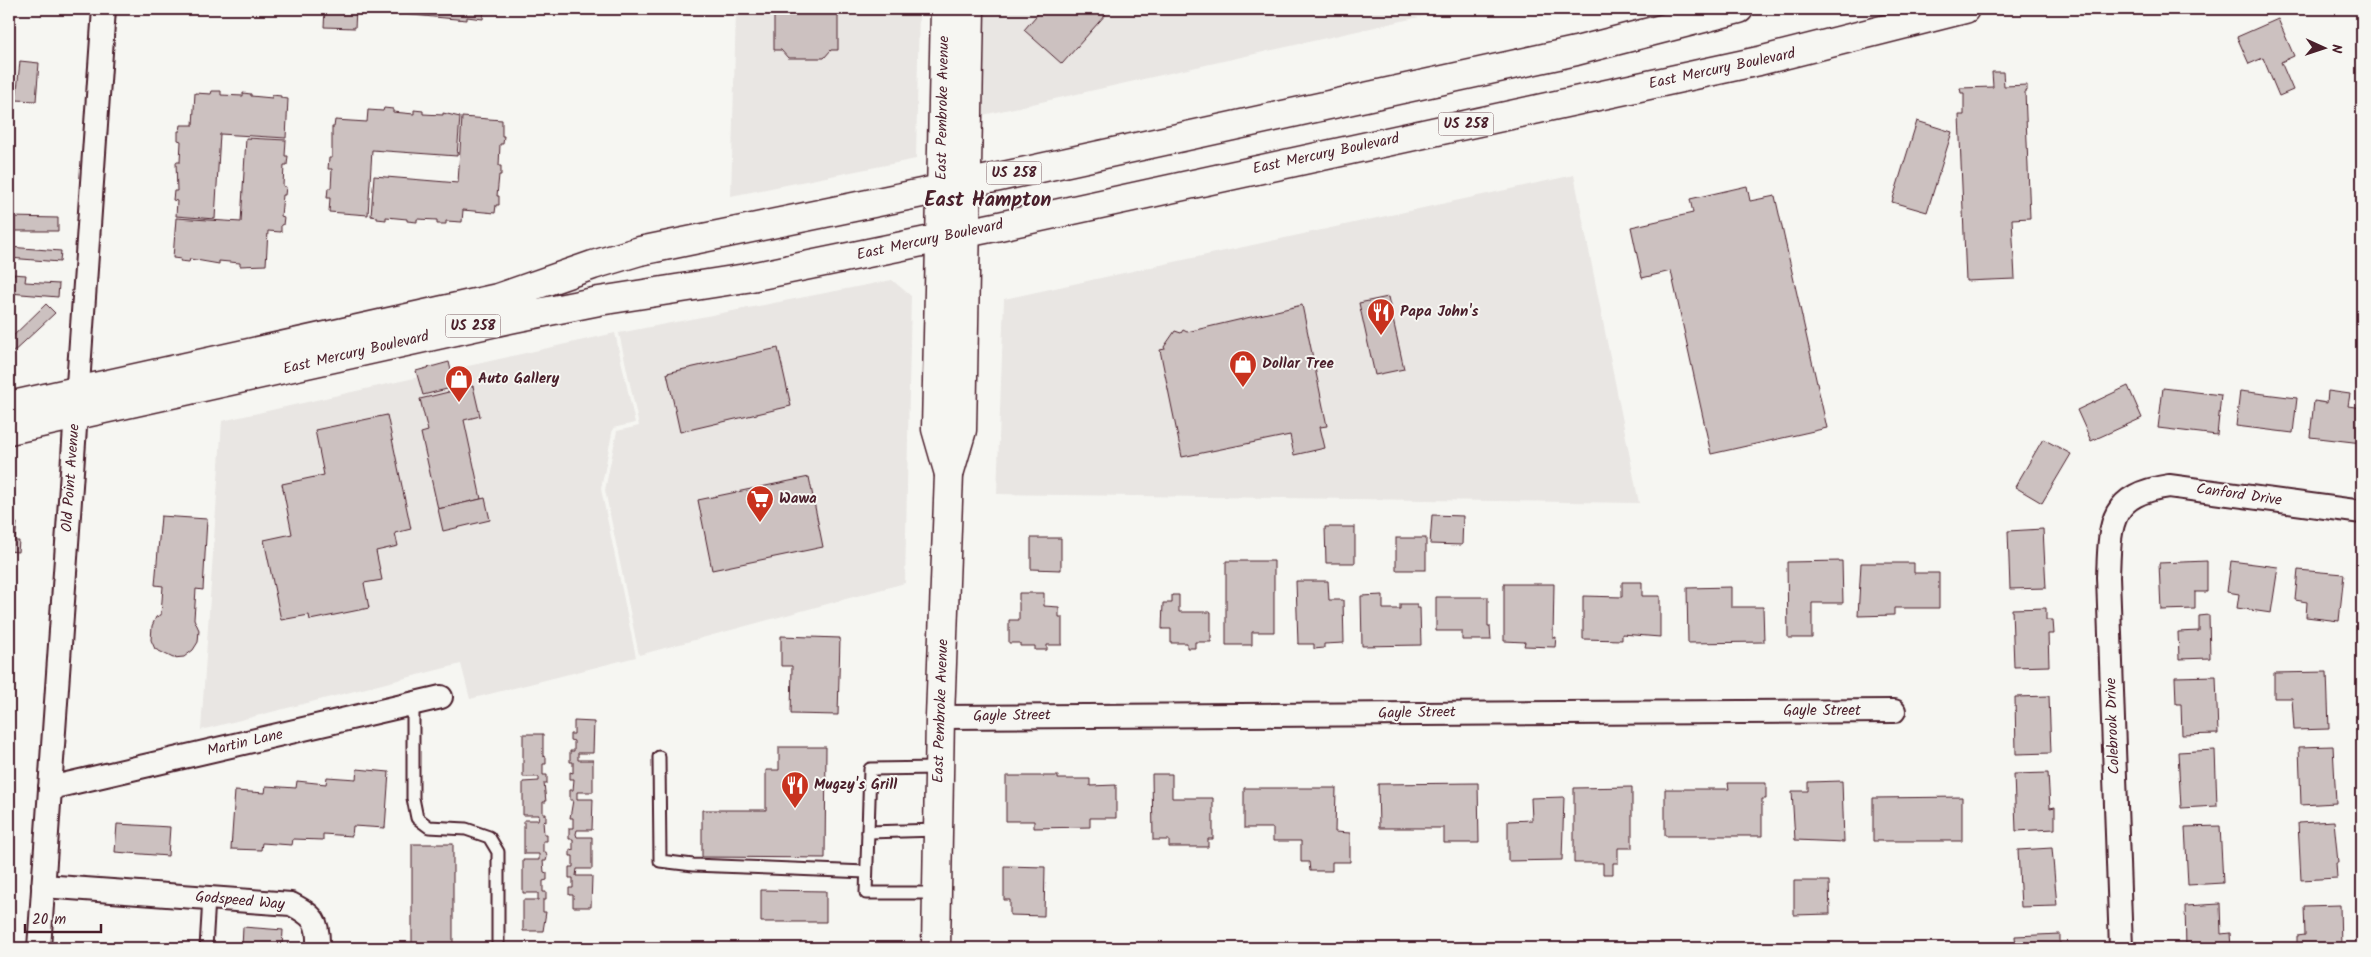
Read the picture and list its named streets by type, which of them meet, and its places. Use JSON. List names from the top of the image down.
{
  "streets": {
    "main road": ["East Mercury Boulevard", "East Pembroke Avenue", "US 258"],
    "street": [
      "Old Point Avenue",
      "Canford Drive",
      "Gayle Street",
      "Colebrook Drive",
      "Martin Lane",
      "Godspeed Way"
    ]
  },
  "crossings": [
    ["East Mercury Boulevard", "East Pembroke Avenue"],
    ["East Mercury Boulevard", "Old Point Avenue"],
    ["East Pembroke Avenue", "Gayle Street"],
    ["Old Point Avenue", "Martin Lane"],
    ["Old Point Avenue", "Godspeed Way"],
    ["Canford Drive", "Colebrook Drive"]
  ],
  "districts": ["East Hampton"],
  "places": {
    "restaurant": ["Papa John's", "Mugzy's Grill"],
    "shop": ["Dollar Tree", "Auto Gallery"],
    "supermarket": ["Wawa"]
  },
  "scale_bar": "20 m",
  "north": "right"
}
